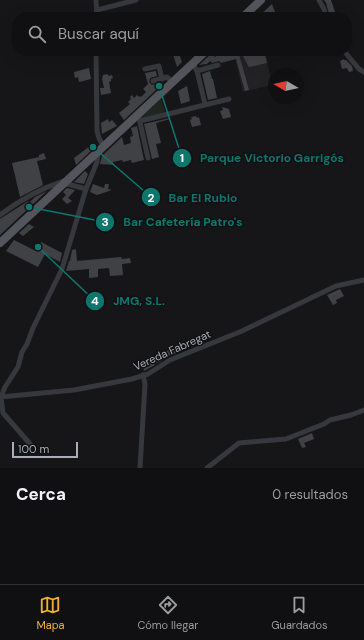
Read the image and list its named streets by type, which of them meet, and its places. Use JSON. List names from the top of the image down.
{
  "streets": {
    "street": ["Vereda Fabregat"]
  },
  "places": [
    "Parque Victorio Garrigós",
    "Bar El Rubio",
    "Bar Cafetería Patro's",
    "JMG, S.L."
  ],
  "scale_bar": "100 m",
  "north": "left",
  "page": {
    "search": "Buscar aquí",
    "scale": "100 m",
    "heading": ["Cerca", "0 resultados"],
    "nav": ["Mapa", "Cómo llegar", "Guardados"]
  }
}
